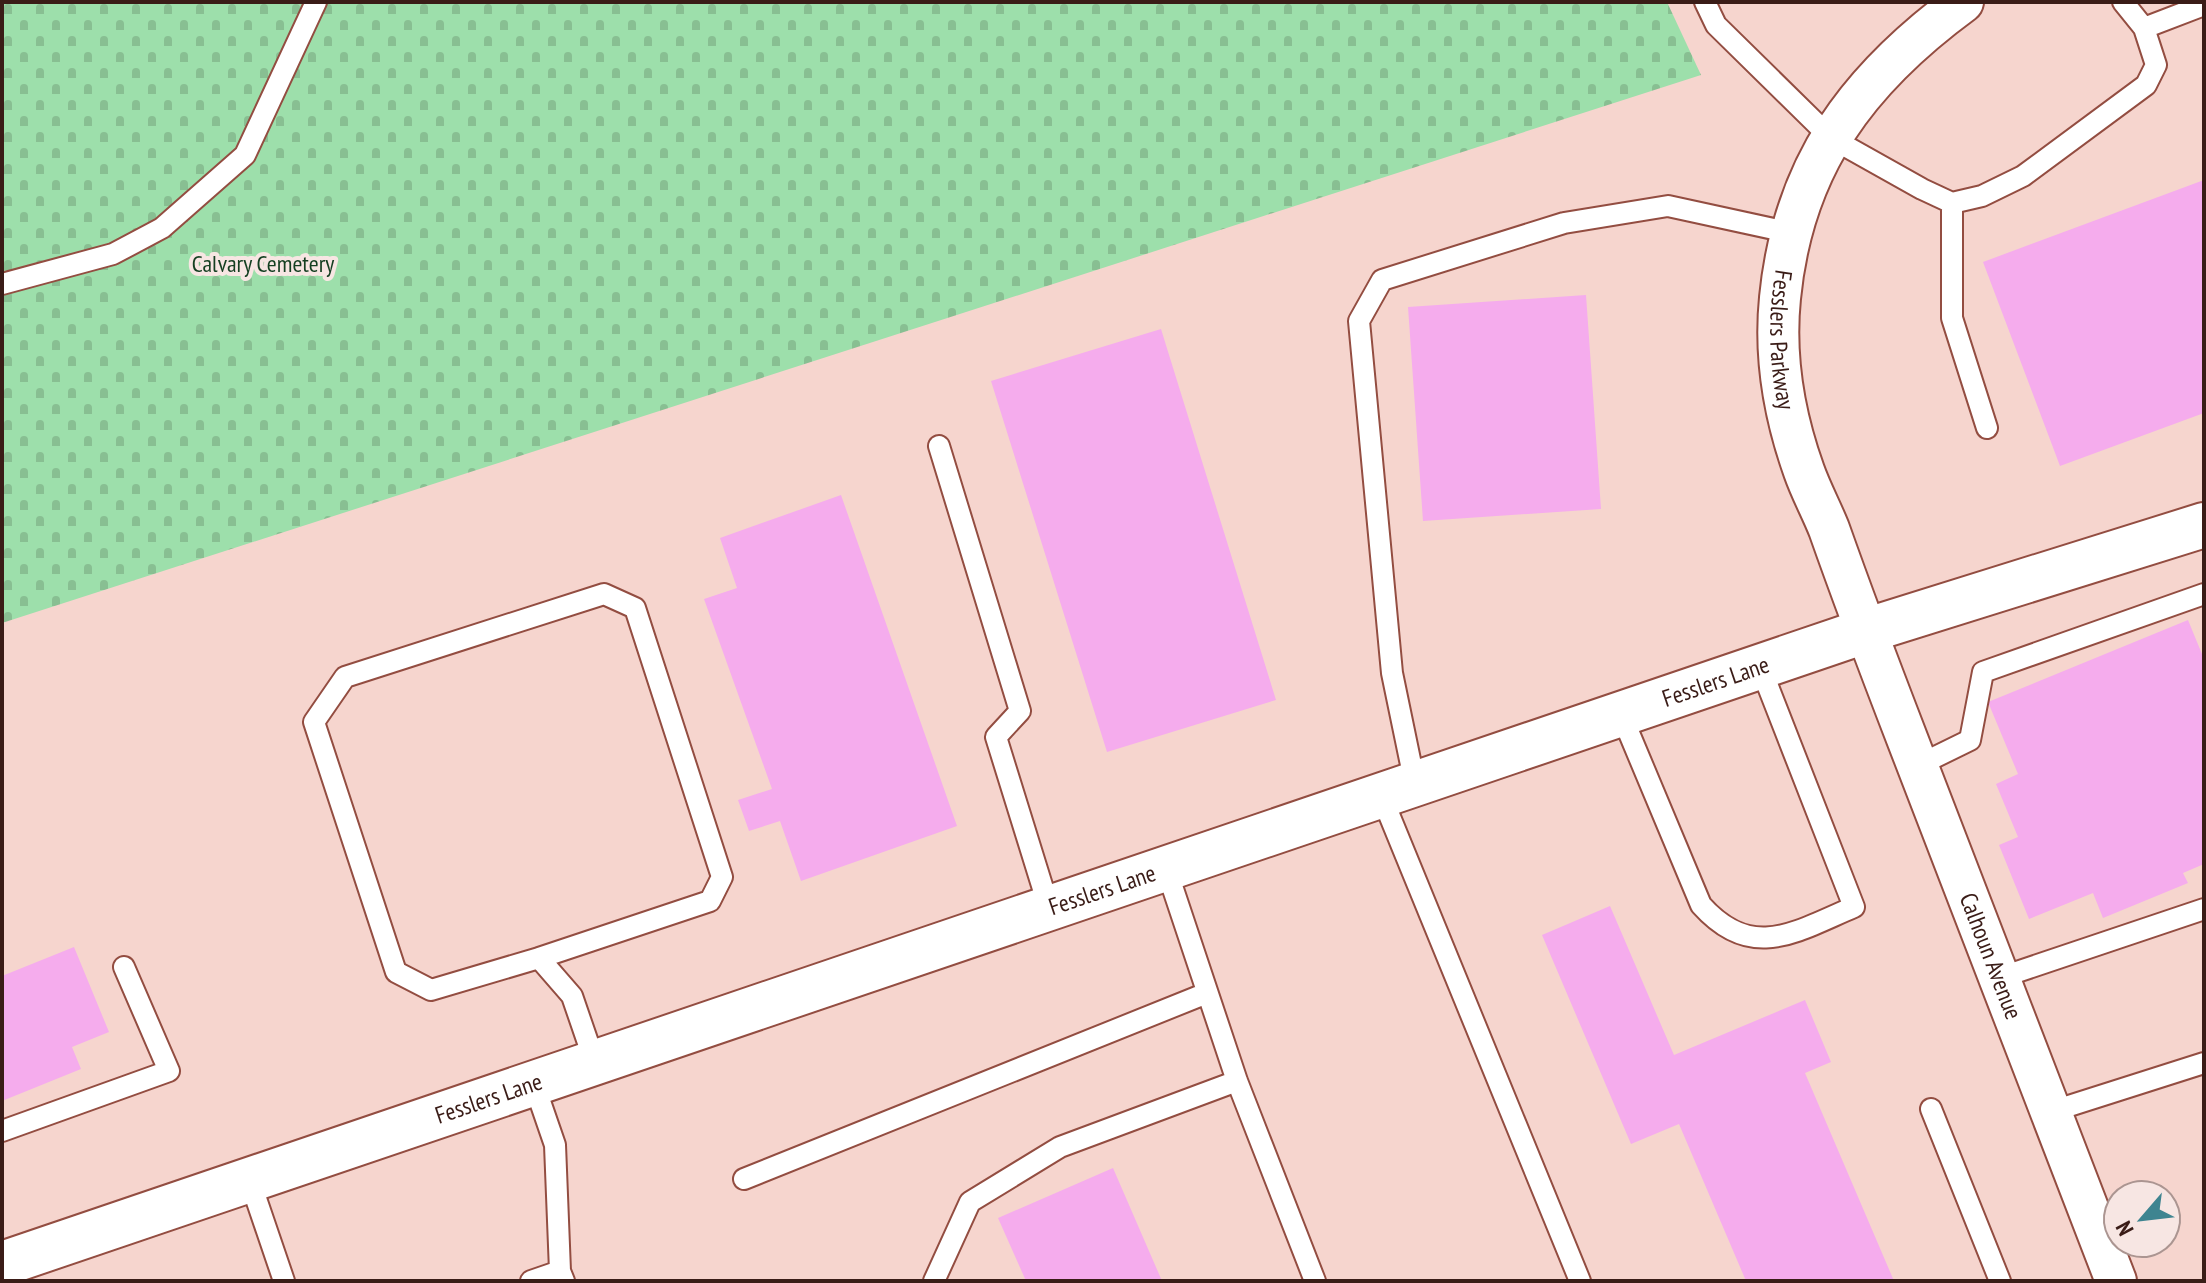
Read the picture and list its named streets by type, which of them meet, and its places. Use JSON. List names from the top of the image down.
{
  "streets": {
    "main road": ["Fesslers Lane"],
    "street": ["Fesslers Parkway", "Calhoun Avenue"]
  },
  "crossings": [
    ["Fesslers Parkway", "Fesslers Lane"],
    ["Fesslers Parkway", "Calhoun Avenue"],
    ["Fesslers Lane", "Calhoun Avenue"]
  ],
  "parks": ["Calvary Cemetery"],
  "north": "bottom left"
}
